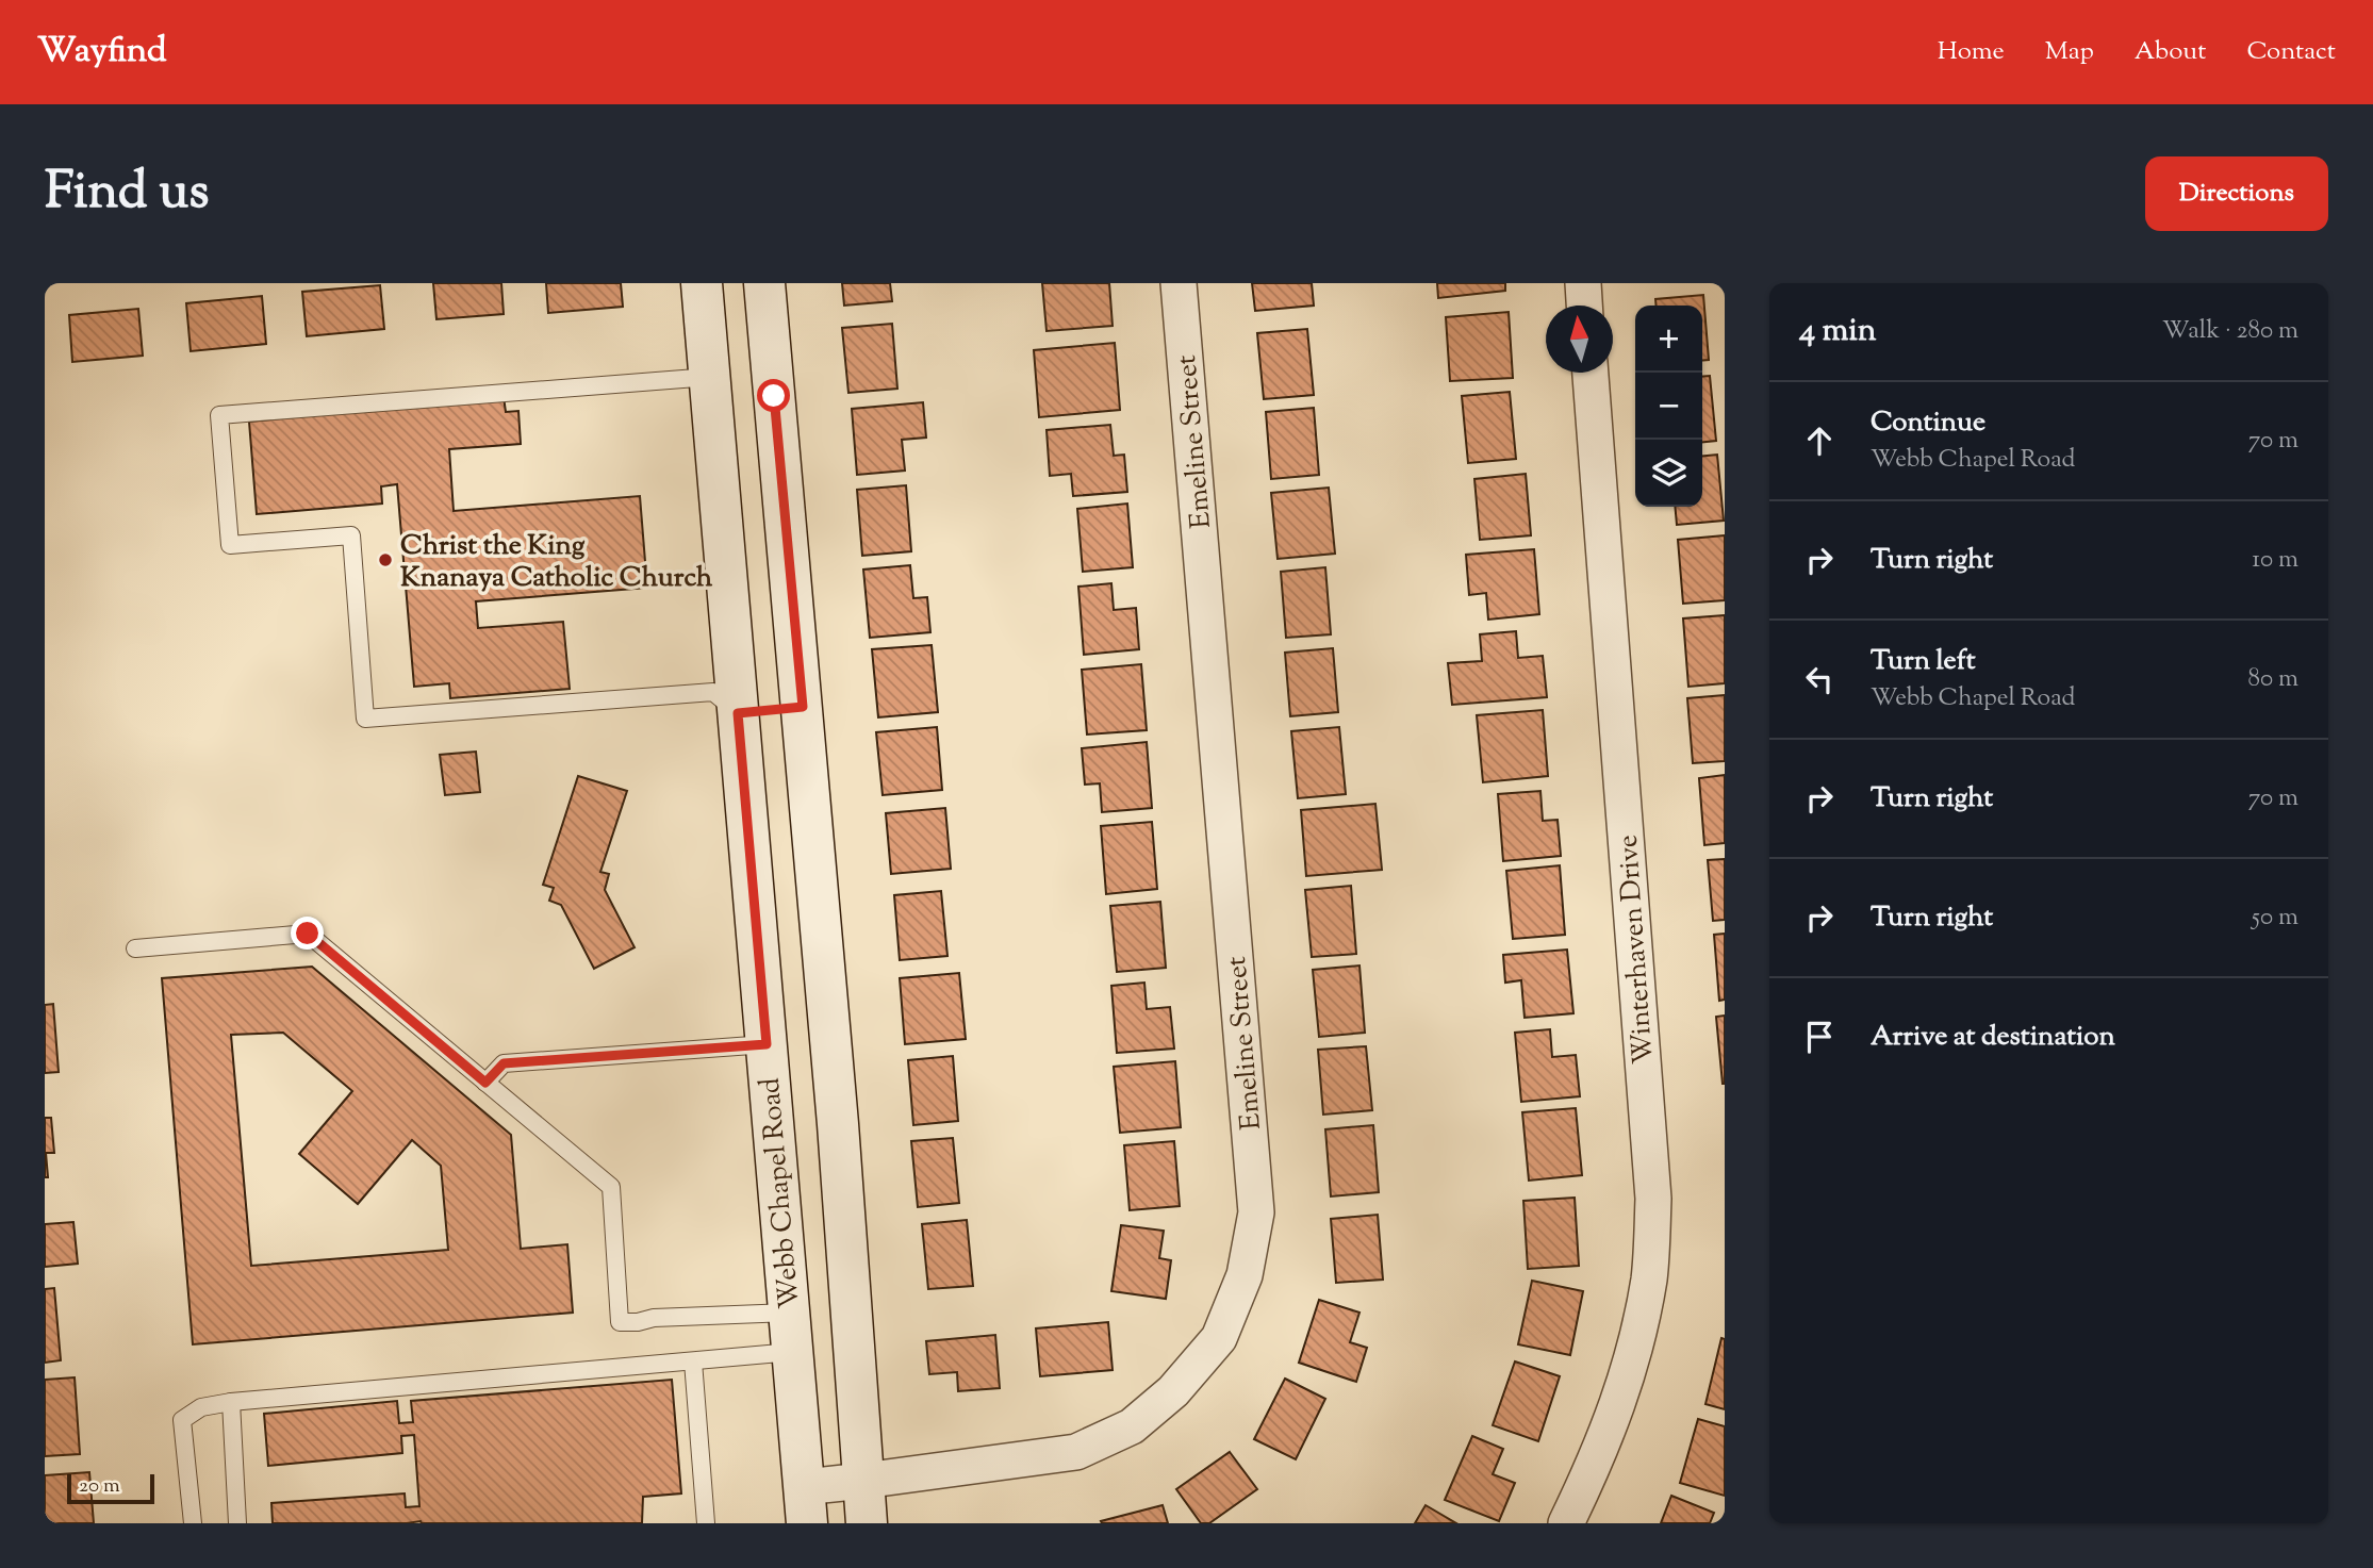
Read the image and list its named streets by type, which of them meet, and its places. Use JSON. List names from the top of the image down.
{
  "streets": {
    "main road": ["Webb Chapel Road"],
    "street": ["Emeline Street", "Winterhaven Drive"]
  },
  "crossings": [
    ["Emeline Street", "Webb Chapel Road"]
  ],
  "places": ["Christ the King Knanaya Catholic Church"],
  "scale_bar": "20 m",
  "north": "top",
  "page": {
    "header": "Wayfind",
    "nav": [
      "Home",
      "Map",
      "About",
      "Contact"
    ],
    "title": "Find us",
    "buttons": "Directions",
    "heading": ["4 min", "Walk · 280 m"],
    "map_buttons": ["+", "−"],
    "list": [
      ["Continue", "Webb Chapel Road", "70 m"],
      ["Turn right", "10 m"],
      ["Turn left", "Webb Chapel Road", "80 m"],
      ["Turn right", "70 m"],
      ["Turn right", "50 m"],
      "Arrive at destination"
    ],
    "scale": "20 m"
  }
}
